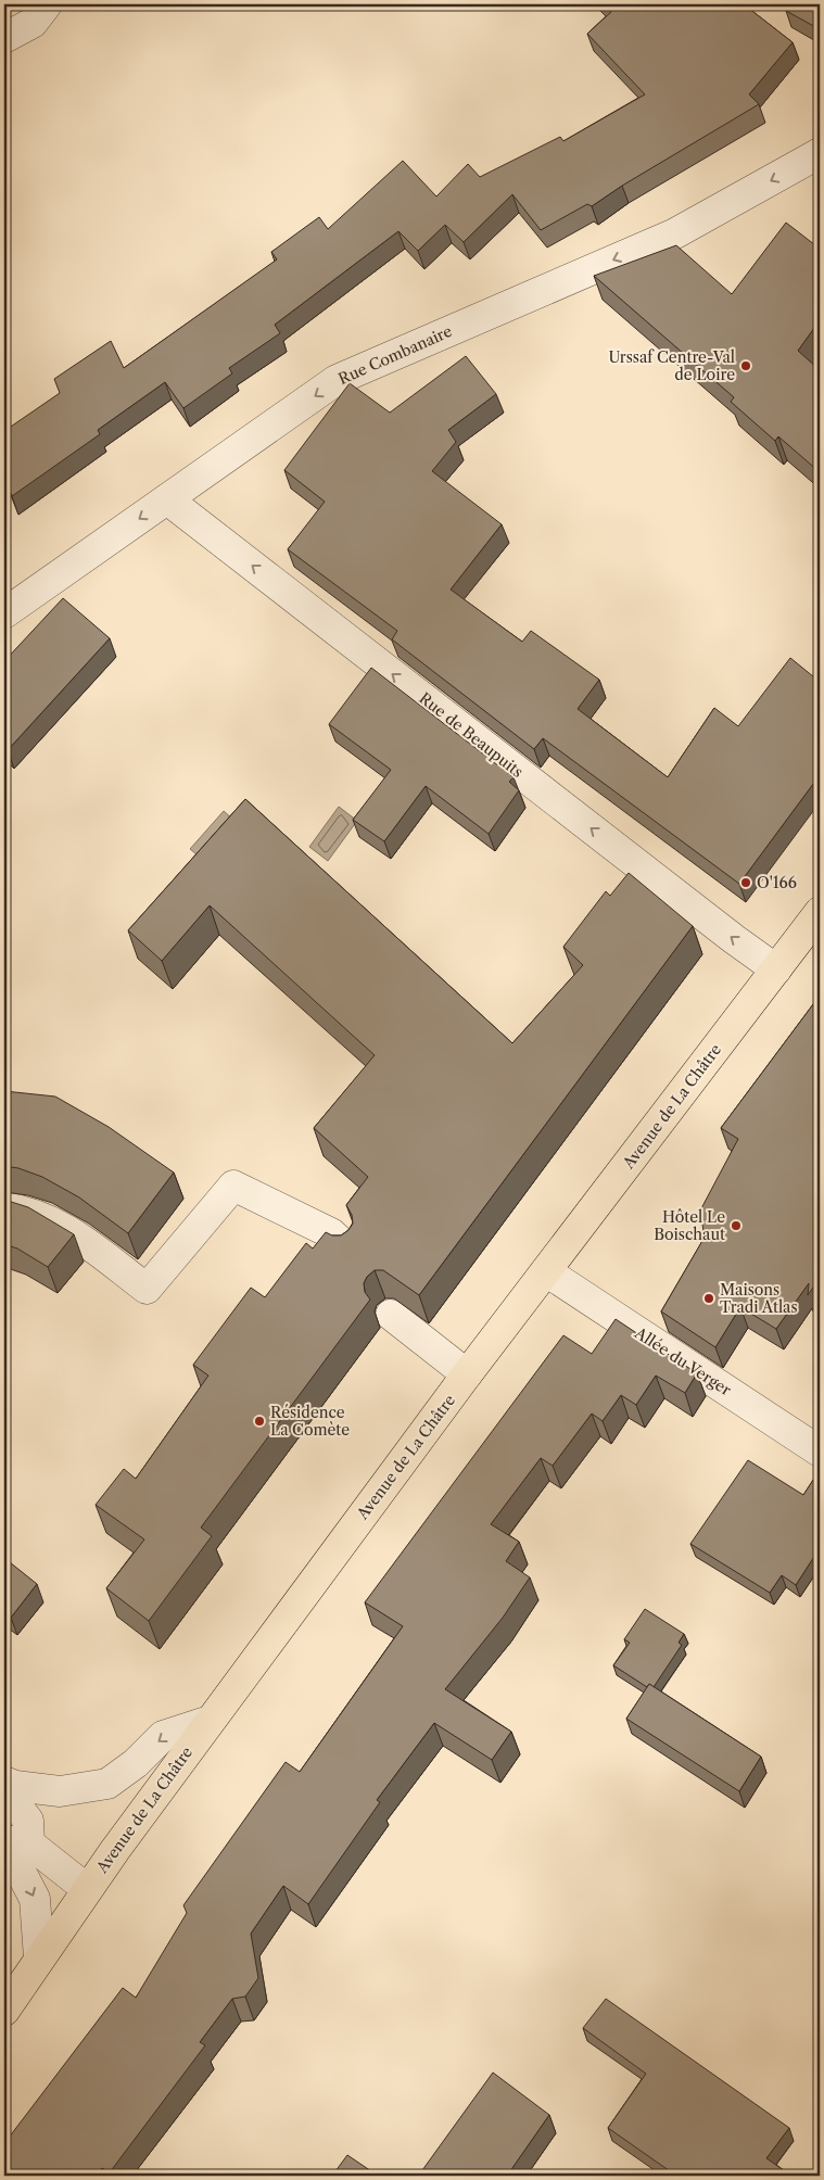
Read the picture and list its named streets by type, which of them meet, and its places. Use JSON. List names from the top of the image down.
{
  "streets": {
    "main road": ["Avenue de La Châtre"],
    "street": ["Rue Combanaire", "Rue de Beaupuits", "Allée du Verger"]
  },
  "crossings": [
    ["Rue Combanaire", "Rue de Beaupuits"],
    ["Rue de Beaupuits", "Avenue de La Châtre"],
    ["Avenue de La Châtre", "Allée du Verger"]
  ],
  "one_way": ["Rue Combanaire", "Rue de Beaupuits"],
  "places": [
    "Urssaf Centre-Val de Loire",
    "O'166",
    "Hôtel Le Boischaut",
    "Maisons Tradi Atlas",
    "Résidence La Comète"
  ]
}
